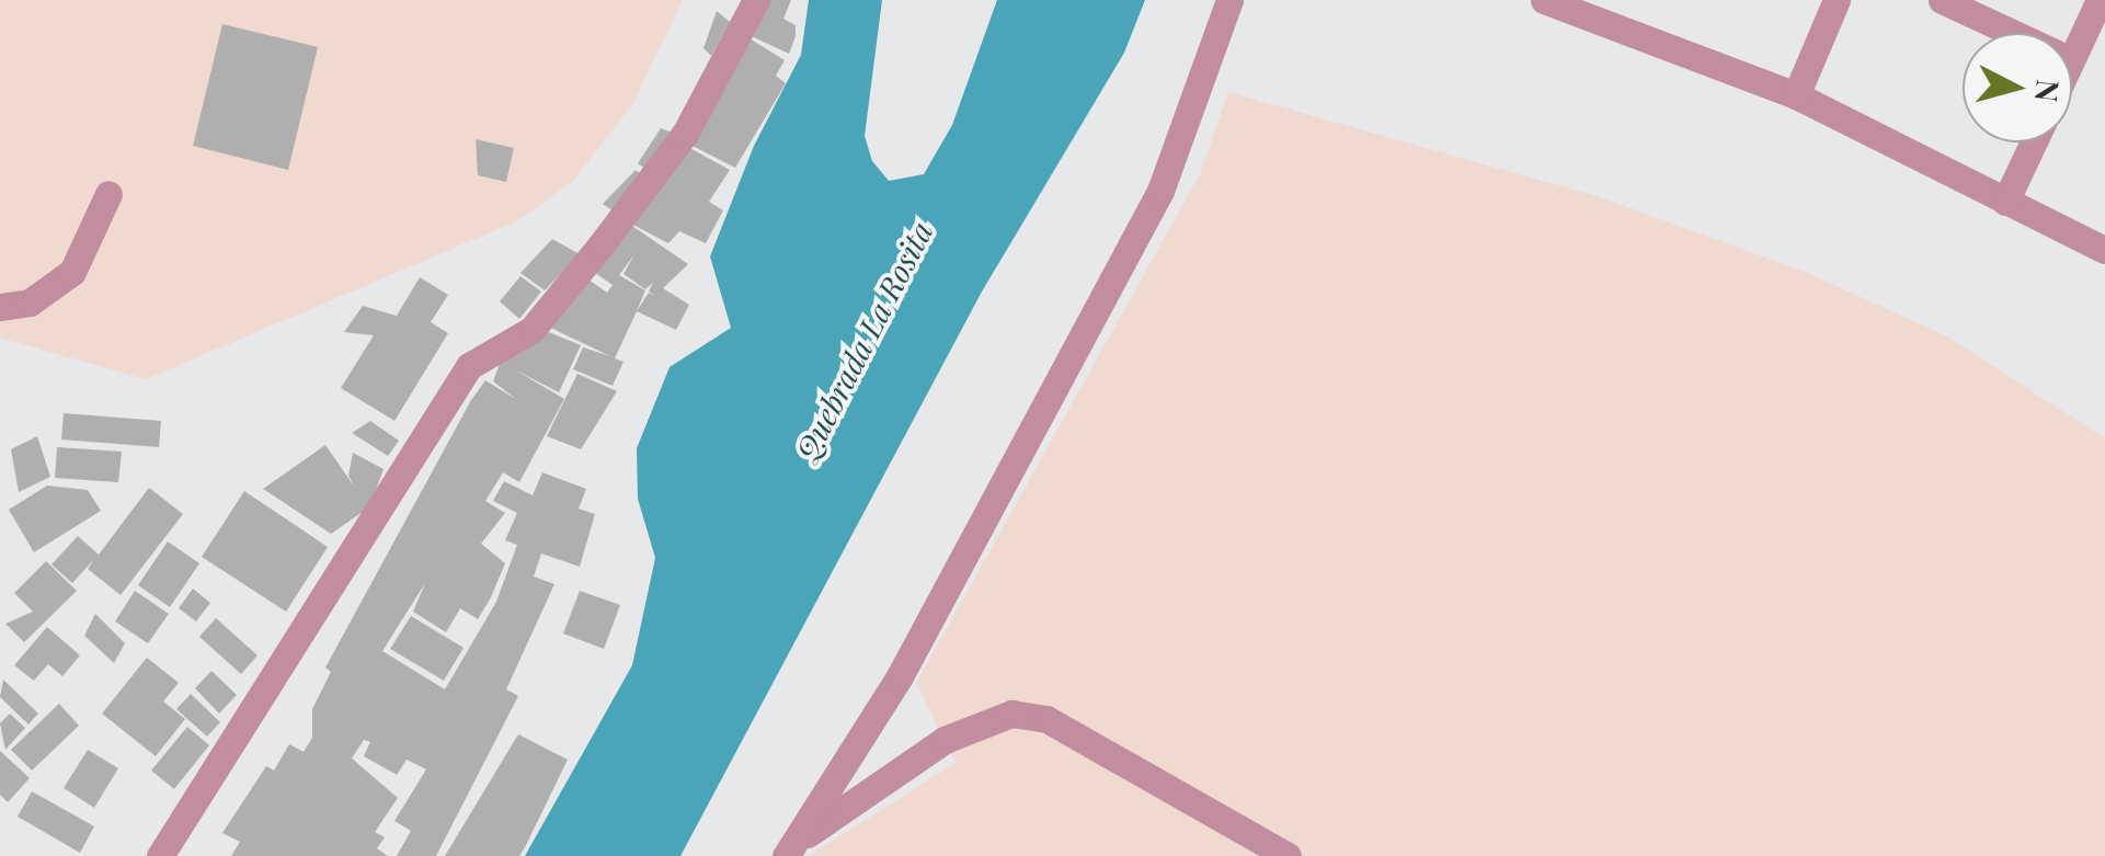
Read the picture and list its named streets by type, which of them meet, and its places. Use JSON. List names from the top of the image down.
{
  "water": ["Quebrada La Rosita"],
  "north": "right"
}
